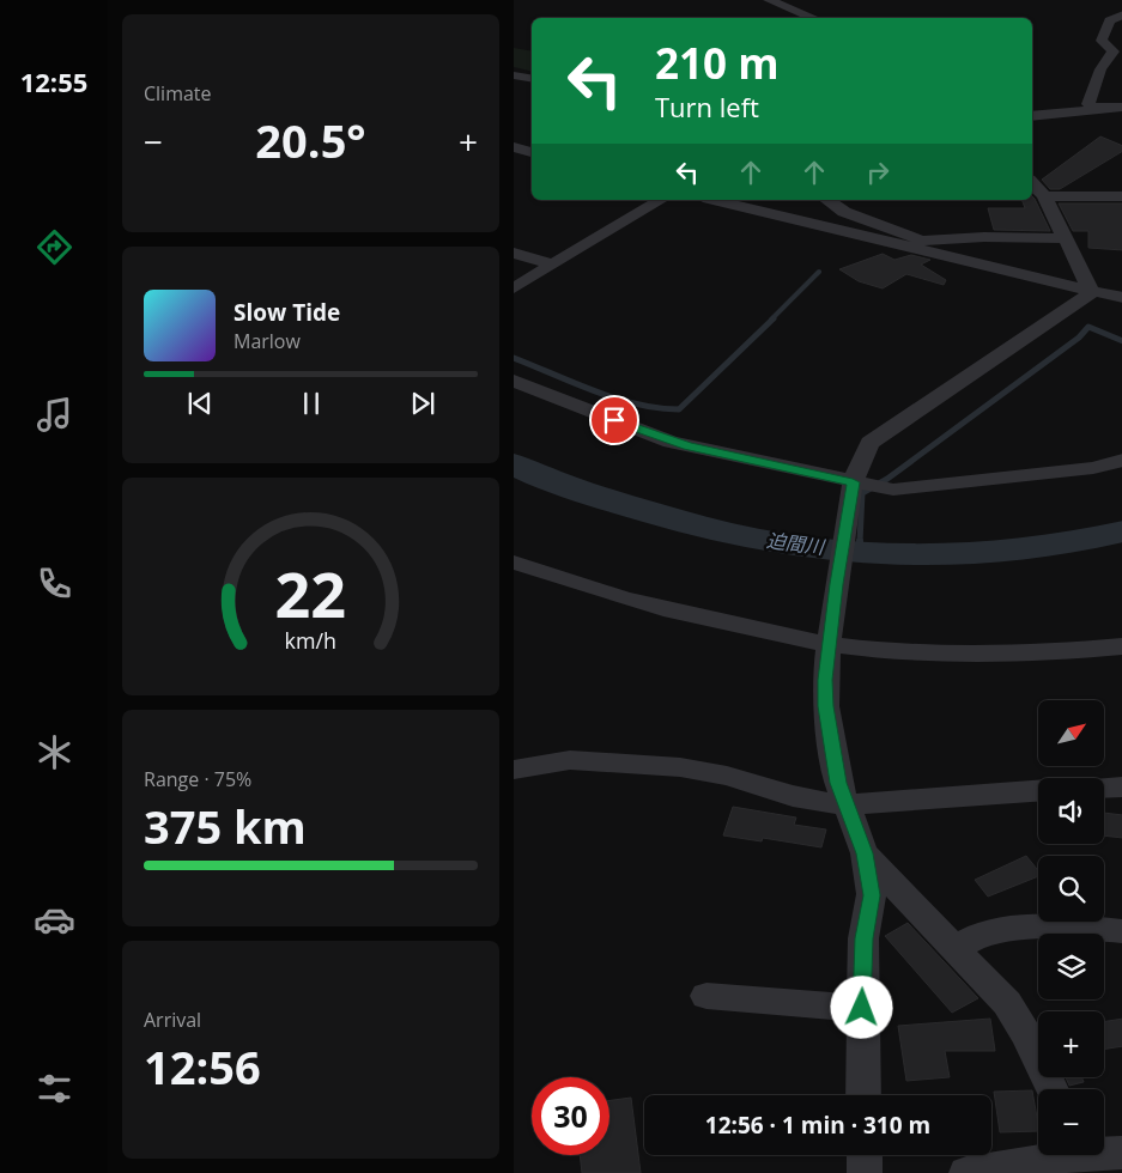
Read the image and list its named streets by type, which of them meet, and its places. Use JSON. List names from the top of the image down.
{
  "water": ["迫間川"],
  "north": "top right",
  "page": {
    "tabs": "12:55",
    "tile": [
      "Climate",
      ["Range · 75%", "375 km"],
      ["Arrival", "12:56"]
    ],
    "turn": ["210 m", "Turn left"],
    "heat": ["−", "20.5°", "+"],
    "song": ["Slow Tide", "Marlow"],
    "map_buttons": ["+", "−"],
    "limit": "30",
    "trip": "12:56 · 1 min · 310 m",
    "gauge": ["22", "km/h"]
  }
}
